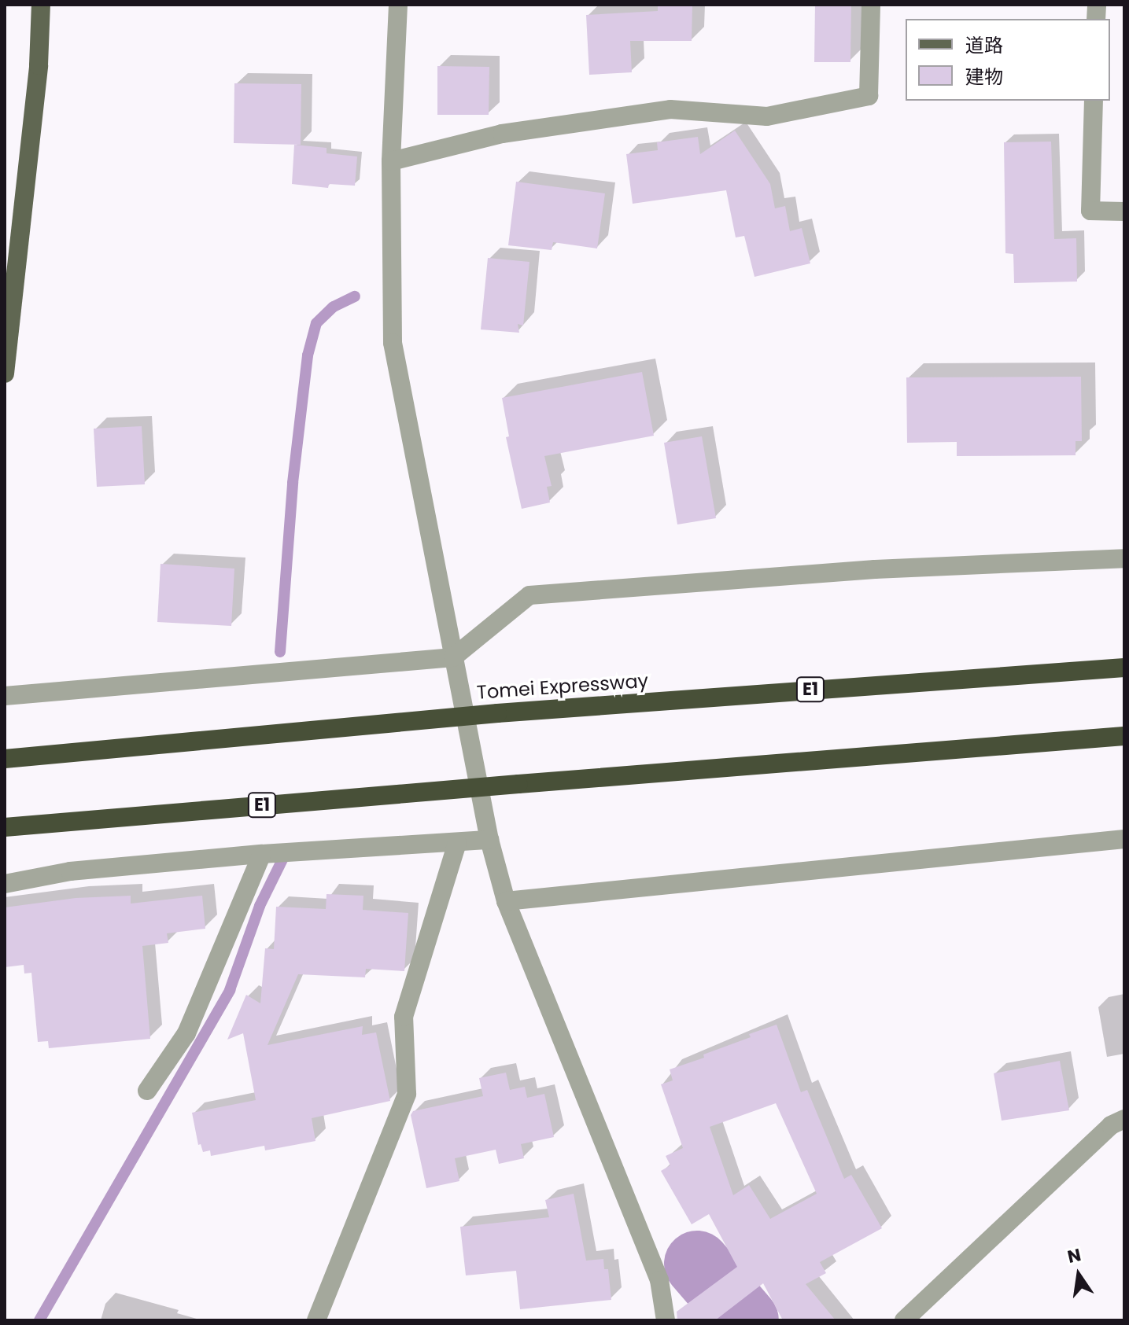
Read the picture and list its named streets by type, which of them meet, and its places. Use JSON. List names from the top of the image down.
{
  "streets": {
    "highway": ["Tomei Expressway", "E1"]
  },
  "legend": ["道路", "建物"],
  "north": "top"
}
